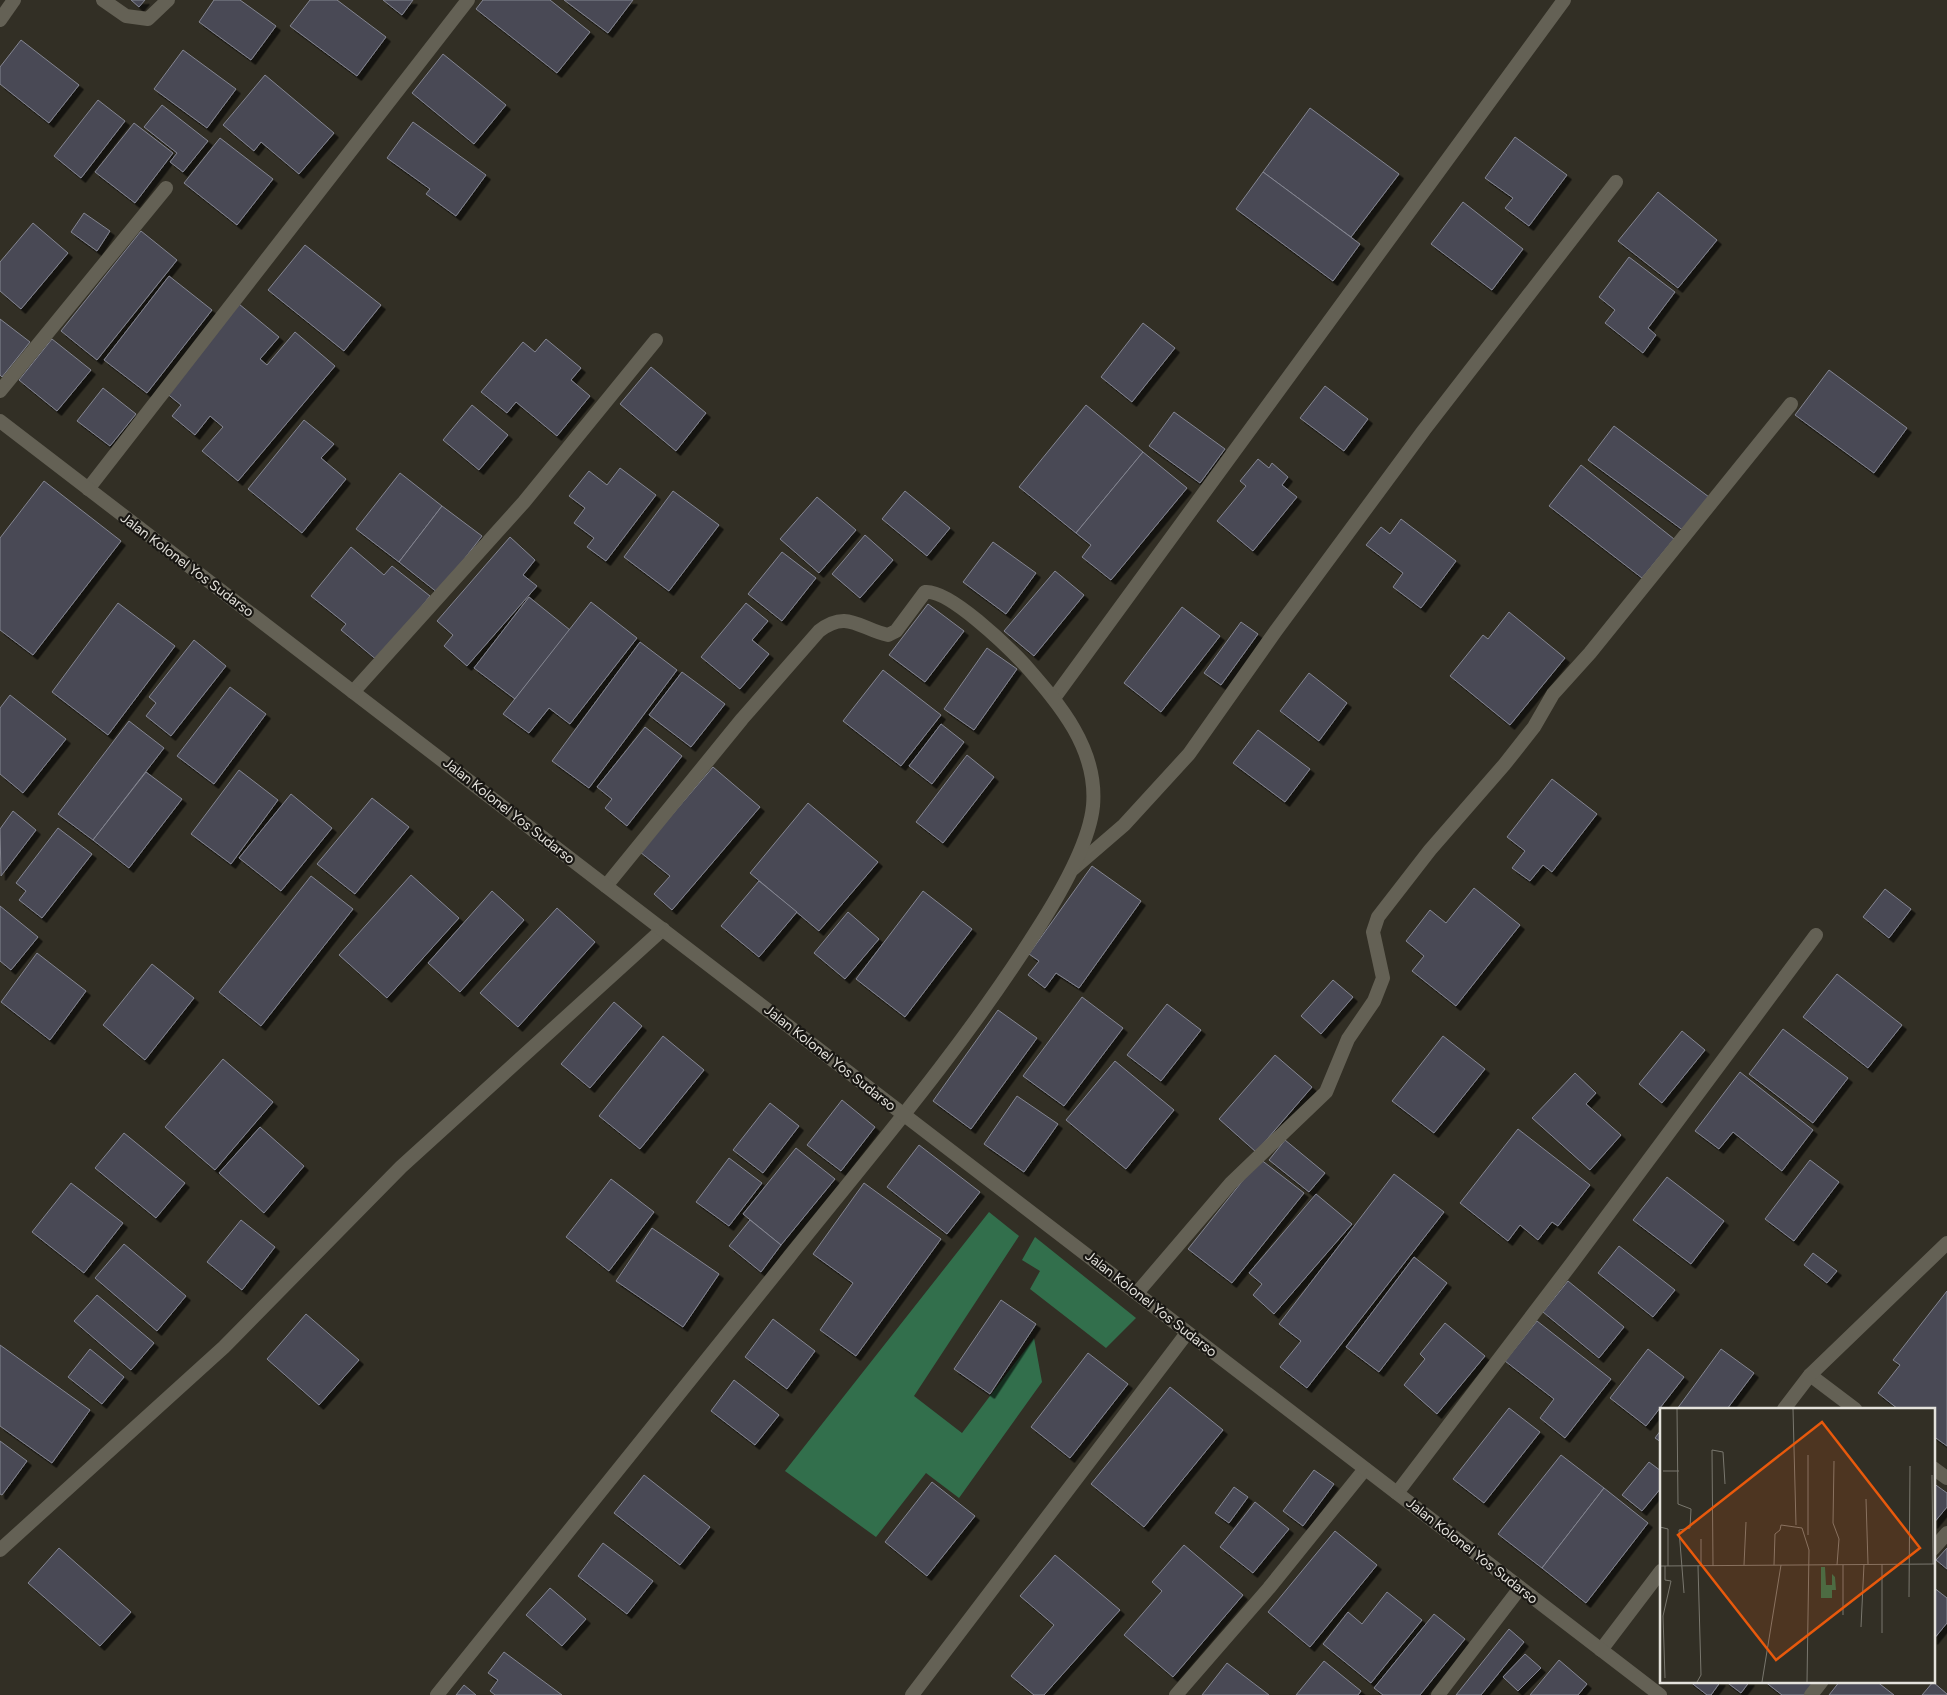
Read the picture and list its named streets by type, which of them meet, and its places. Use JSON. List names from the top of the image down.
{
  "streets": {
    "street": ["Jalan Kolonel Yos Sudarso"]
  }
}
